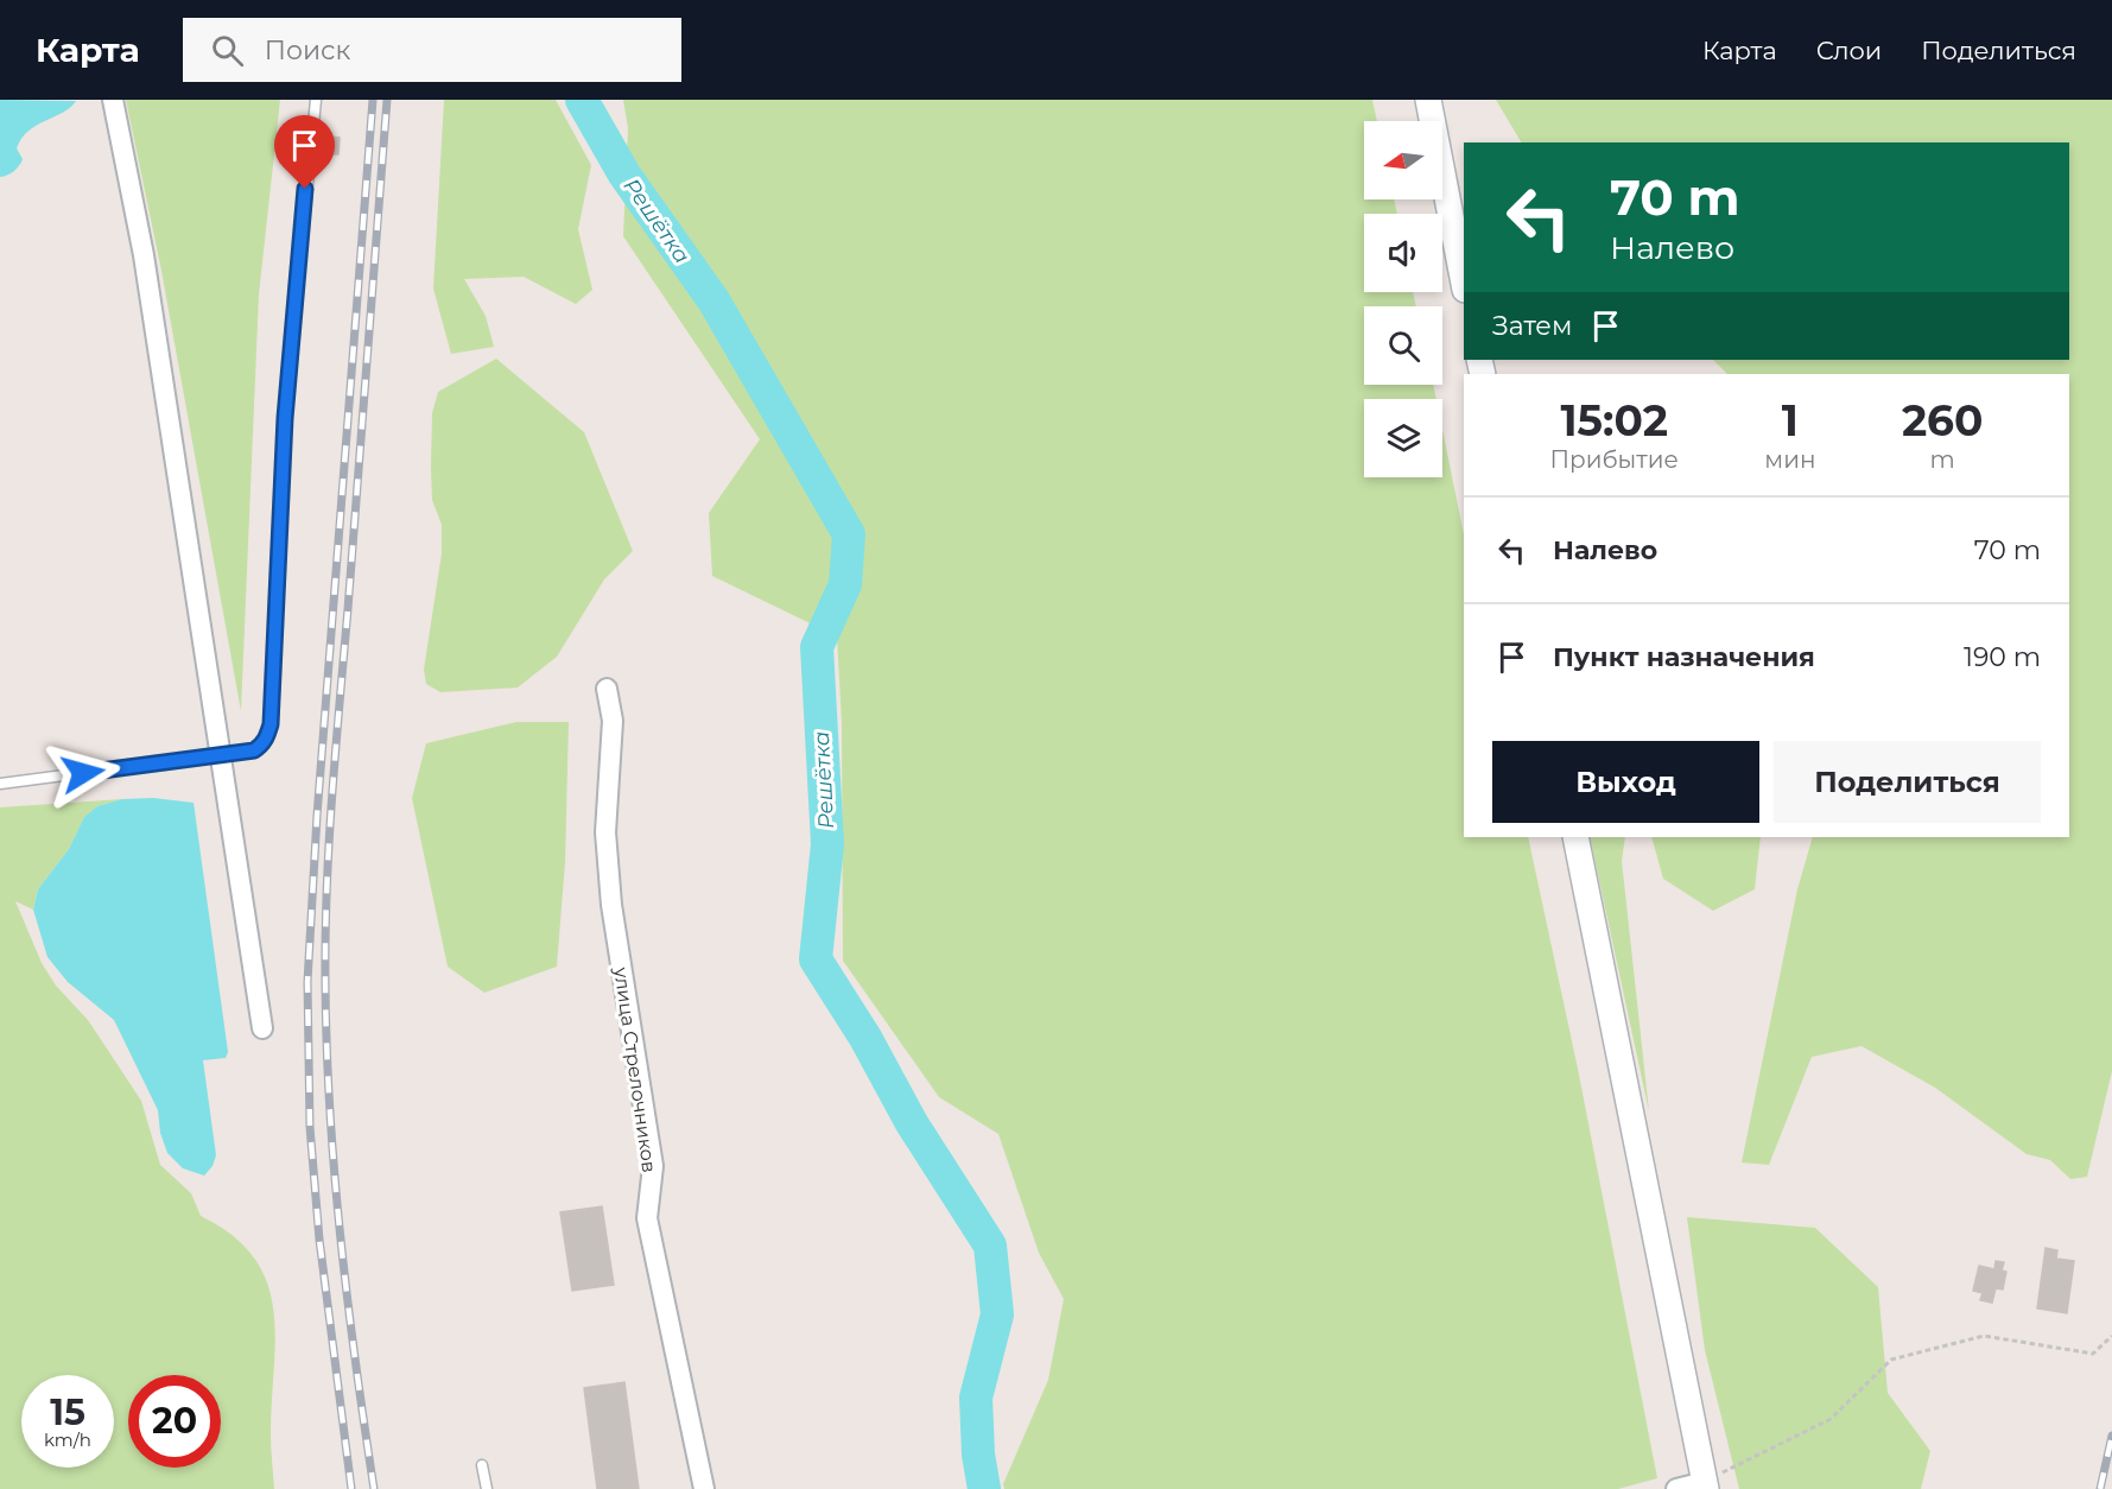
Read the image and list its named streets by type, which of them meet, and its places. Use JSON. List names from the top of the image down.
{
  "streets": {
    "street": ["улица Стрелочников"]
  },
  "water": ["Решётка"],
  "north": "left",
  "page": {
    "header": "Карта",
    "search": "Поиск",
    "nav": ["Карта", "Слои", "Поделиться"],
    "turn": ["70 m", "Налево"],
    "then": "Затем",
    "eta": [
      "15:02",
      "Прибытие",
      "1",
      "мин",
      "260",
      "m"
    ],
    "list": [
      {
        "name": "Налево",
        "value": "70 m"
      },
      {
        "name": "Пункт назначения",
        "value": "190 m"
      }
    ],
    "buttons": ["Выход", "Поделиться"],
    "speed": "15 km/h",
    "limit": "20"
  }
}
